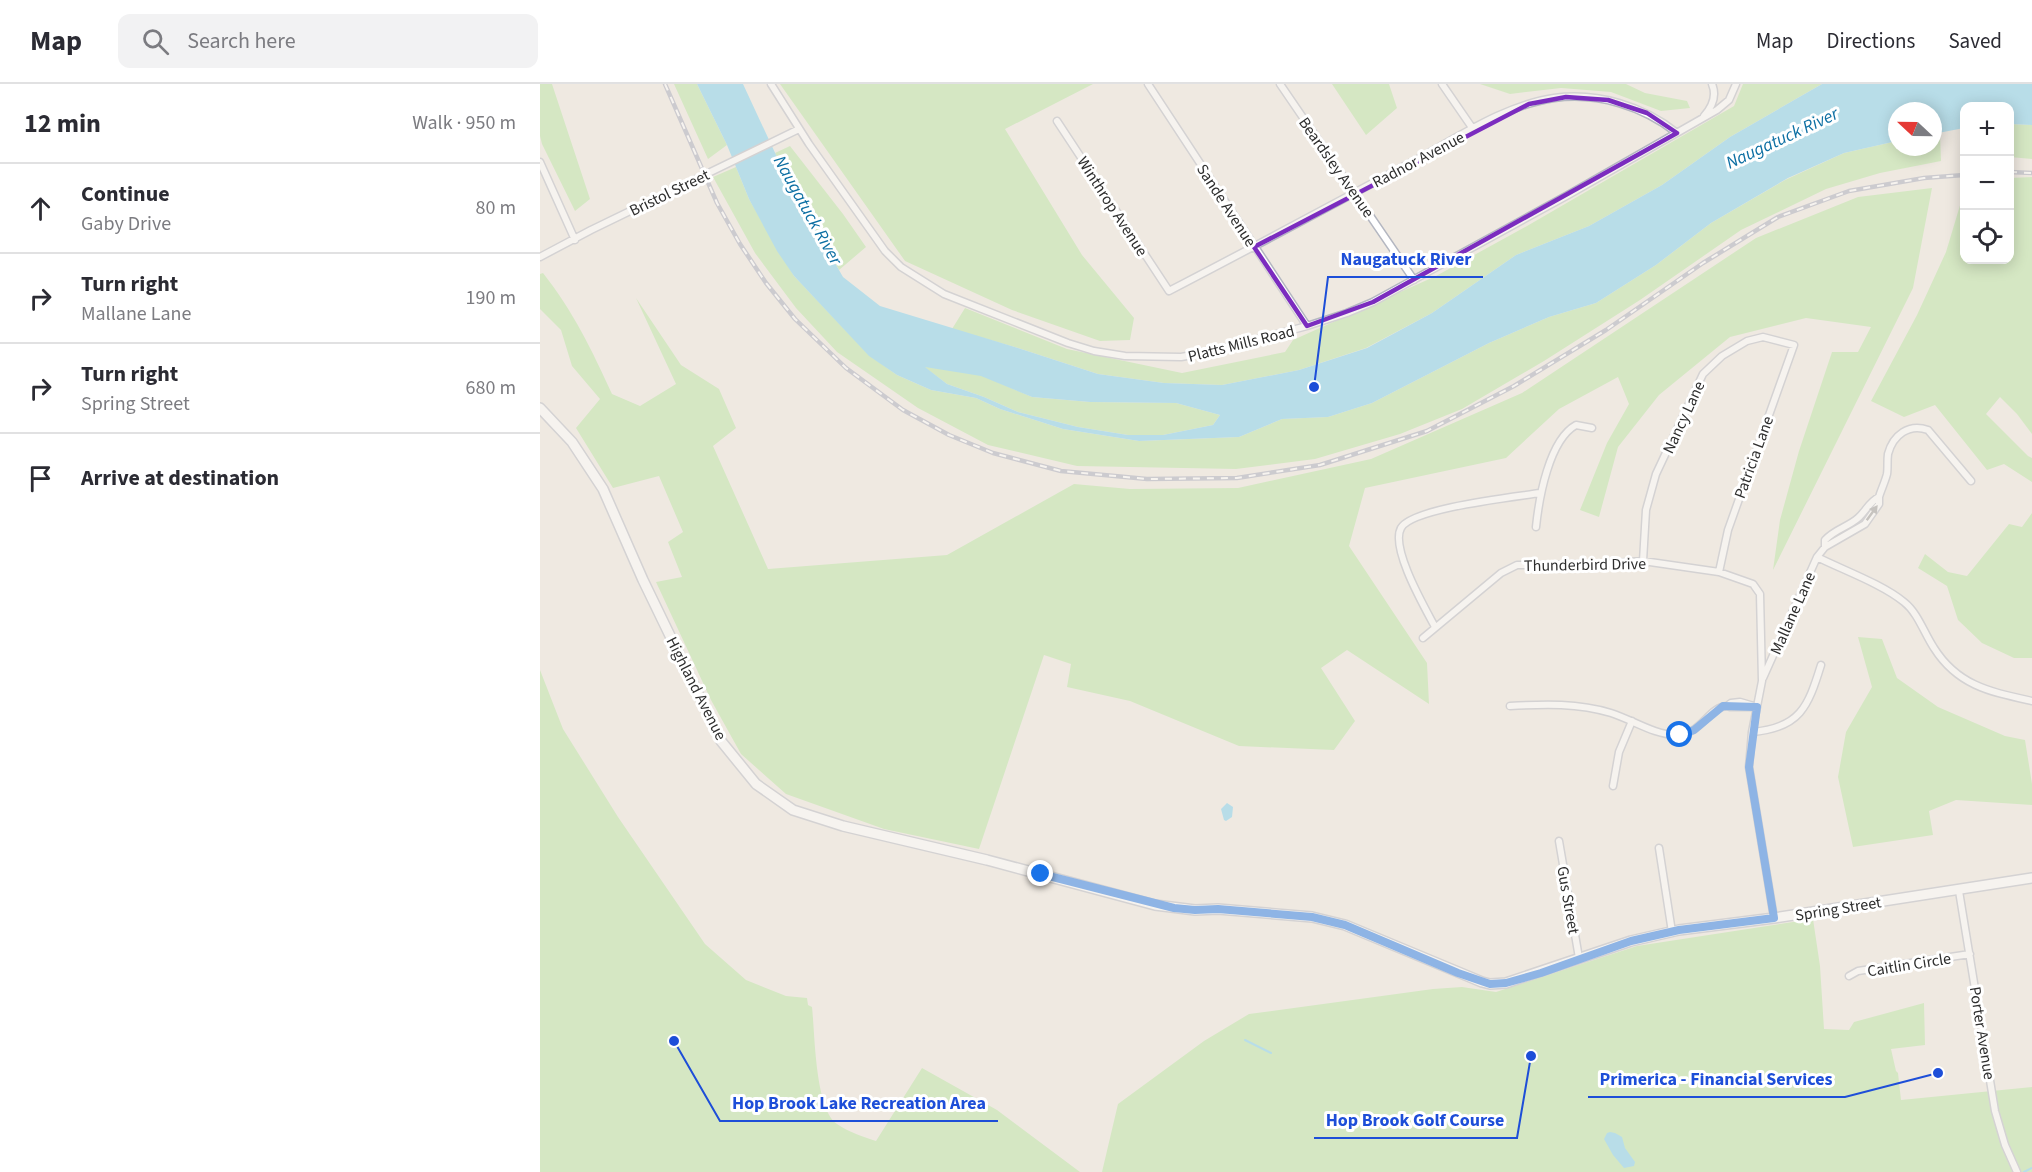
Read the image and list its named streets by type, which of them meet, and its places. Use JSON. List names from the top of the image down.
{
  "streets": {
    "main road": ["Highland Avenue", "Spring Street"],
    "street": [
      "Radnor Avenue",
      "Beardsley Avenue",
      "Bristol Street",
      "Sande Avenue",
      "Winthrop Avenue",
      "Platts Mills Road",
      "Nancy Lane",
      "Patricia Lane",
      "Thunderbird Drive",
      "Mallane Lane",
      "Gus Street",
      "Caitlin Circle",
      "Porter Avenue"
    ]
  },
  "crossings": [
    ["Radnor Avenue", "Beardsley Avenue"],
    ["Radnor Avenue", "Sande Avenue"],
    ["Radnor Avenue", "Winthrop Avenue"],
    ["Radnor Avenue", "Platts Mills Road"],
    ["Beardsley Avenue", "Platts Mills Road"],
    ["Bristol Street", "Platts Mills Road"],
    ["Sande Avenue", "Platts Mills Road"],
    ["Nancy Lane", "Patricia Lane"],
    ["Nancy Lane", "Thunderbird Drive"],
    ["Patricia Lane", "Thunderbird Drive"],
    ["Patricia Lane", "Mallane Lane"],
    ["Thunderbird Drive", "Mallane Lane"],
    ["Mallane Lane", "Spring Street"],
    ["Highland Avenue", "Spring Street"],
    ["Gus Street", "Spring Street"],
    ["Spring Street", "Porter Avenue"],
    ["Caitlin Circle", "Porter Avenue"]
  ],
  "water": ["Naugatuck River"],
  "places": [
    "Naugatuck River",
    "Hop Brook Lake Recreation Area",
    "Hop Brook Golf Course",
    "Primerica - Financial Services"
  ],
  "north": "left",
  "page": {
    "header": "Map",
    "search": "Search here",
    "nav": ["Map", "Directions", "Saved"],
    "heading": ["12 min", "Walk · 950 m"],
    "map_buttons": ["+", "−"],
    "list": [
      ["Continue", "Gaby Drive", "80 m"],
      ["Turn right", "Mallane Lane", "190 m"],
      ["Turn right", "Spring Street", "680 m"],
      "Arrive at destination"
    ]
  }
}
